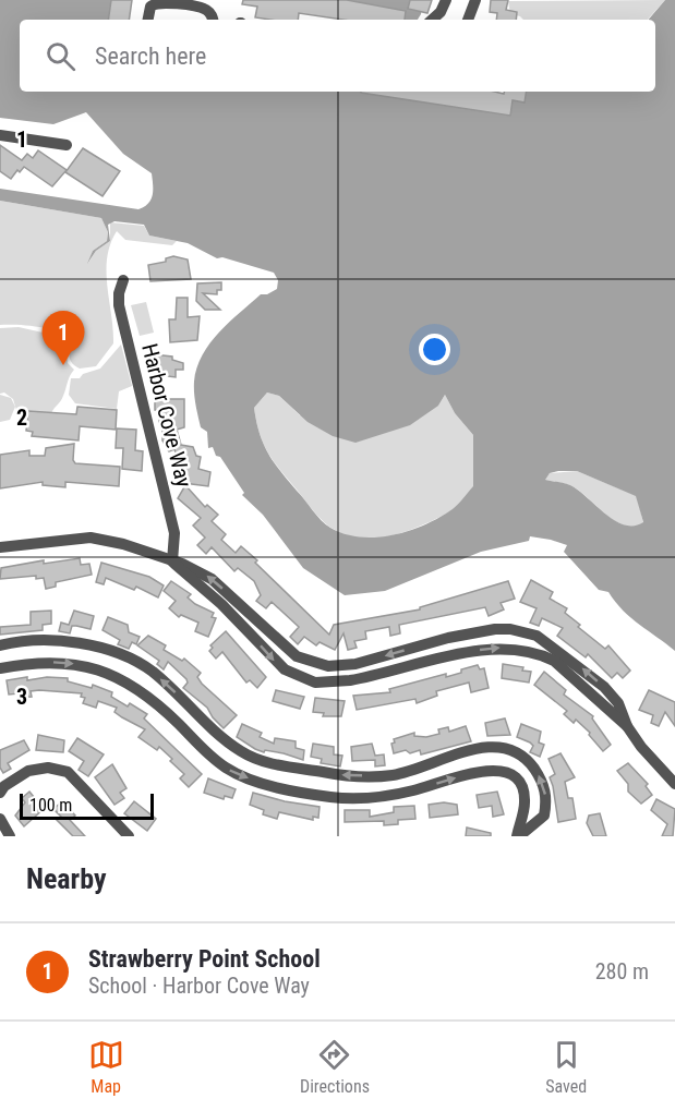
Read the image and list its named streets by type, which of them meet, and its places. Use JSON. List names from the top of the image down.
{
  "streets": {
    "street": ["Harbor Cove Way"]
  },
  "scale_bar": "100 m",
  "page": {
    "search": "Search here",
    "pins": "1",
    "scale": "100 m",
    "heading": "Nearby",
    "list": [
      {
        "mark": "1",
        "name": "Strawberry Point School",
        "note": "School · Harbor Cove Way",
        "value": "280 m"
      }
    ],
    "nav": ["Map", "Directions", "Saved"]
  },
  "grid": {
    "rows": ["1", "2", "3"]
  }
}
